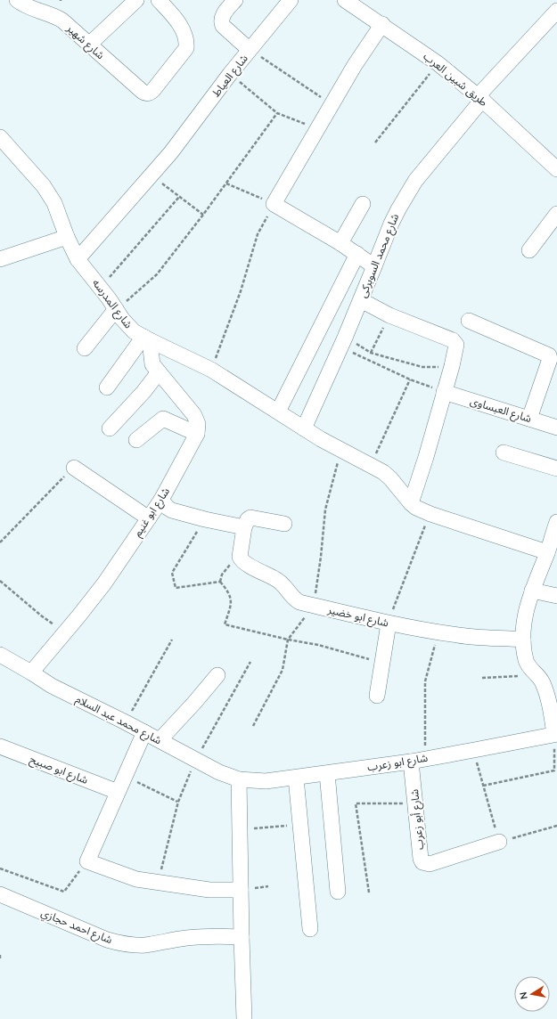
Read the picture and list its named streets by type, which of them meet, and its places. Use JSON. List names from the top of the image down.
{
  "streets": {
    "street": [
      "شارع شهير",
      "شارع العياط",
      "طريق شبين العرب",
      "شارع محمد السوبركى",
      "شارع المدرسه",
      "شارع العبساوى",
      "شارع ابو غنيم",
      "شارع ابو خضير",
      "شارع محمد عبد السلام",
      "شارع ابو زعرب",
      "شارع ابو صبيح",
      "شارع أبو زعرب",
      "شارع احمد حجازي"
    ]
  },
  "crossings": [
    ["شارع العياط", "شارع المدرسه"],
    ["طريق شبين العرب", "شارع محمد السوبركى"],
    ["شارع محمد السوبركى", "شارع المدرسه"],
    ["شارع ابو غنيم", "شارع محمد عبد السلام"],
    ["شارع محمد عبد السلام", "شارع ابو زعرب"],
    ["شارع ابو زعرب", "شارع أبو زعرب"]
  ],
  "north": "left"
}
